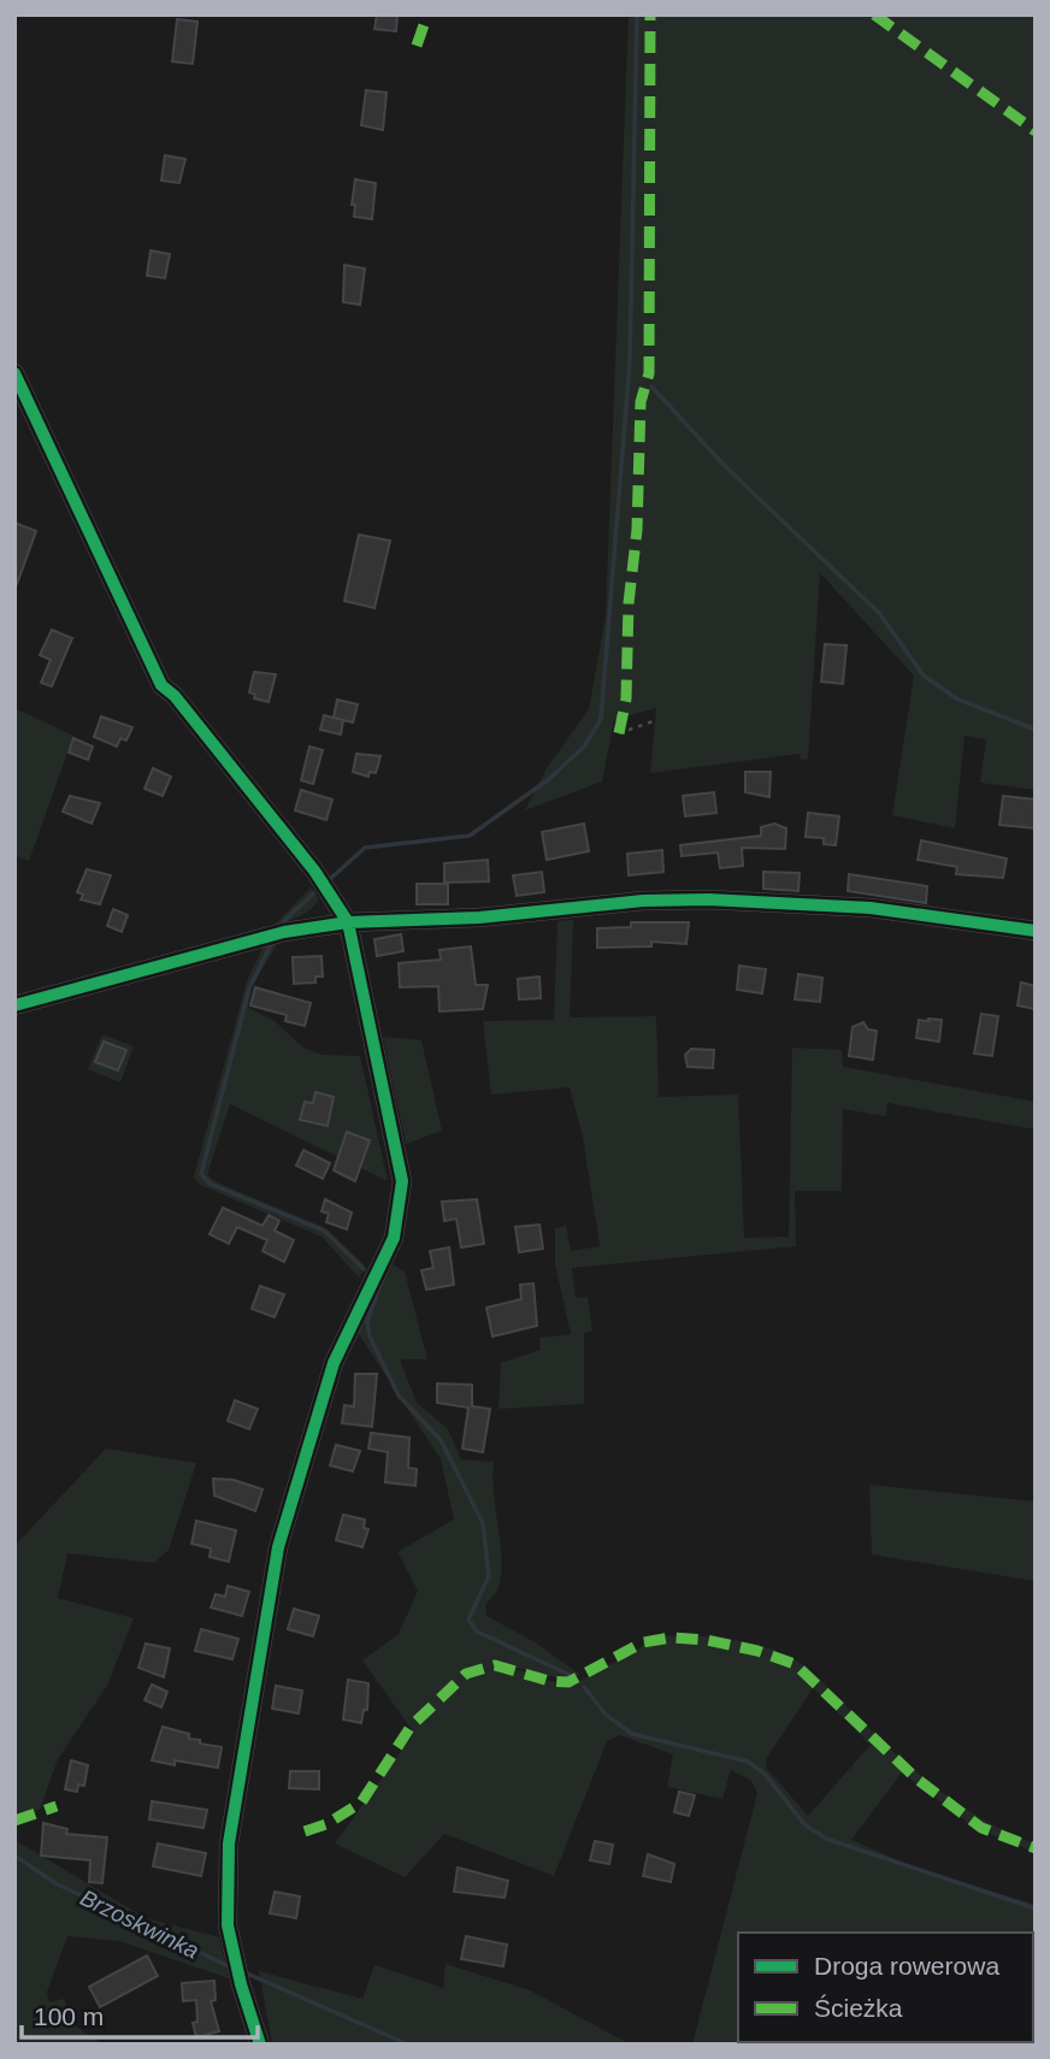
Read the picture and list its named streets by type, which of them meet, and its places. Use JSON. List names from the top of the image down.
{
  "water": ["Brzoskwinka"],
  "legend": ["Droga rowerowa", "Ścieżka"],
  "scale_bar": "100 m"
}
